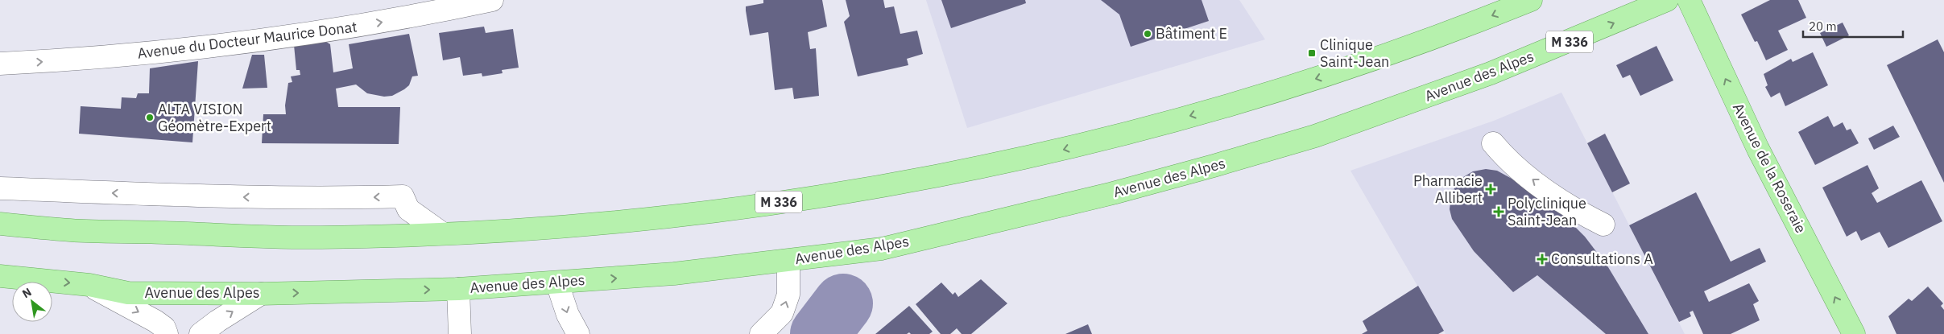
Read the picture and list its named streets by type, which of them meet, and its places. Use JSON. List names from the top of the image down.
{
  "streets": {
    "main road": ["M 336", "Avenue des Alpes", "Avenue de la Roseraie"],
    "street": ["Avenue du Docteur Maurice Donat"]
  },
  "one_way": ["Avenue de la Roseraie"],
  "places": {
    "other": ["Bâtiment E", "ALTA VISION Géomètre-Expert"],
    "transit": ["Clinique Saint-Jean"],
    "health": ["Pharmacie Allibert", "Polyclinique Saint-Jean", "Consultations A"]
  },
  "scale_bar": "20 m",
  "north": "top left"
}
